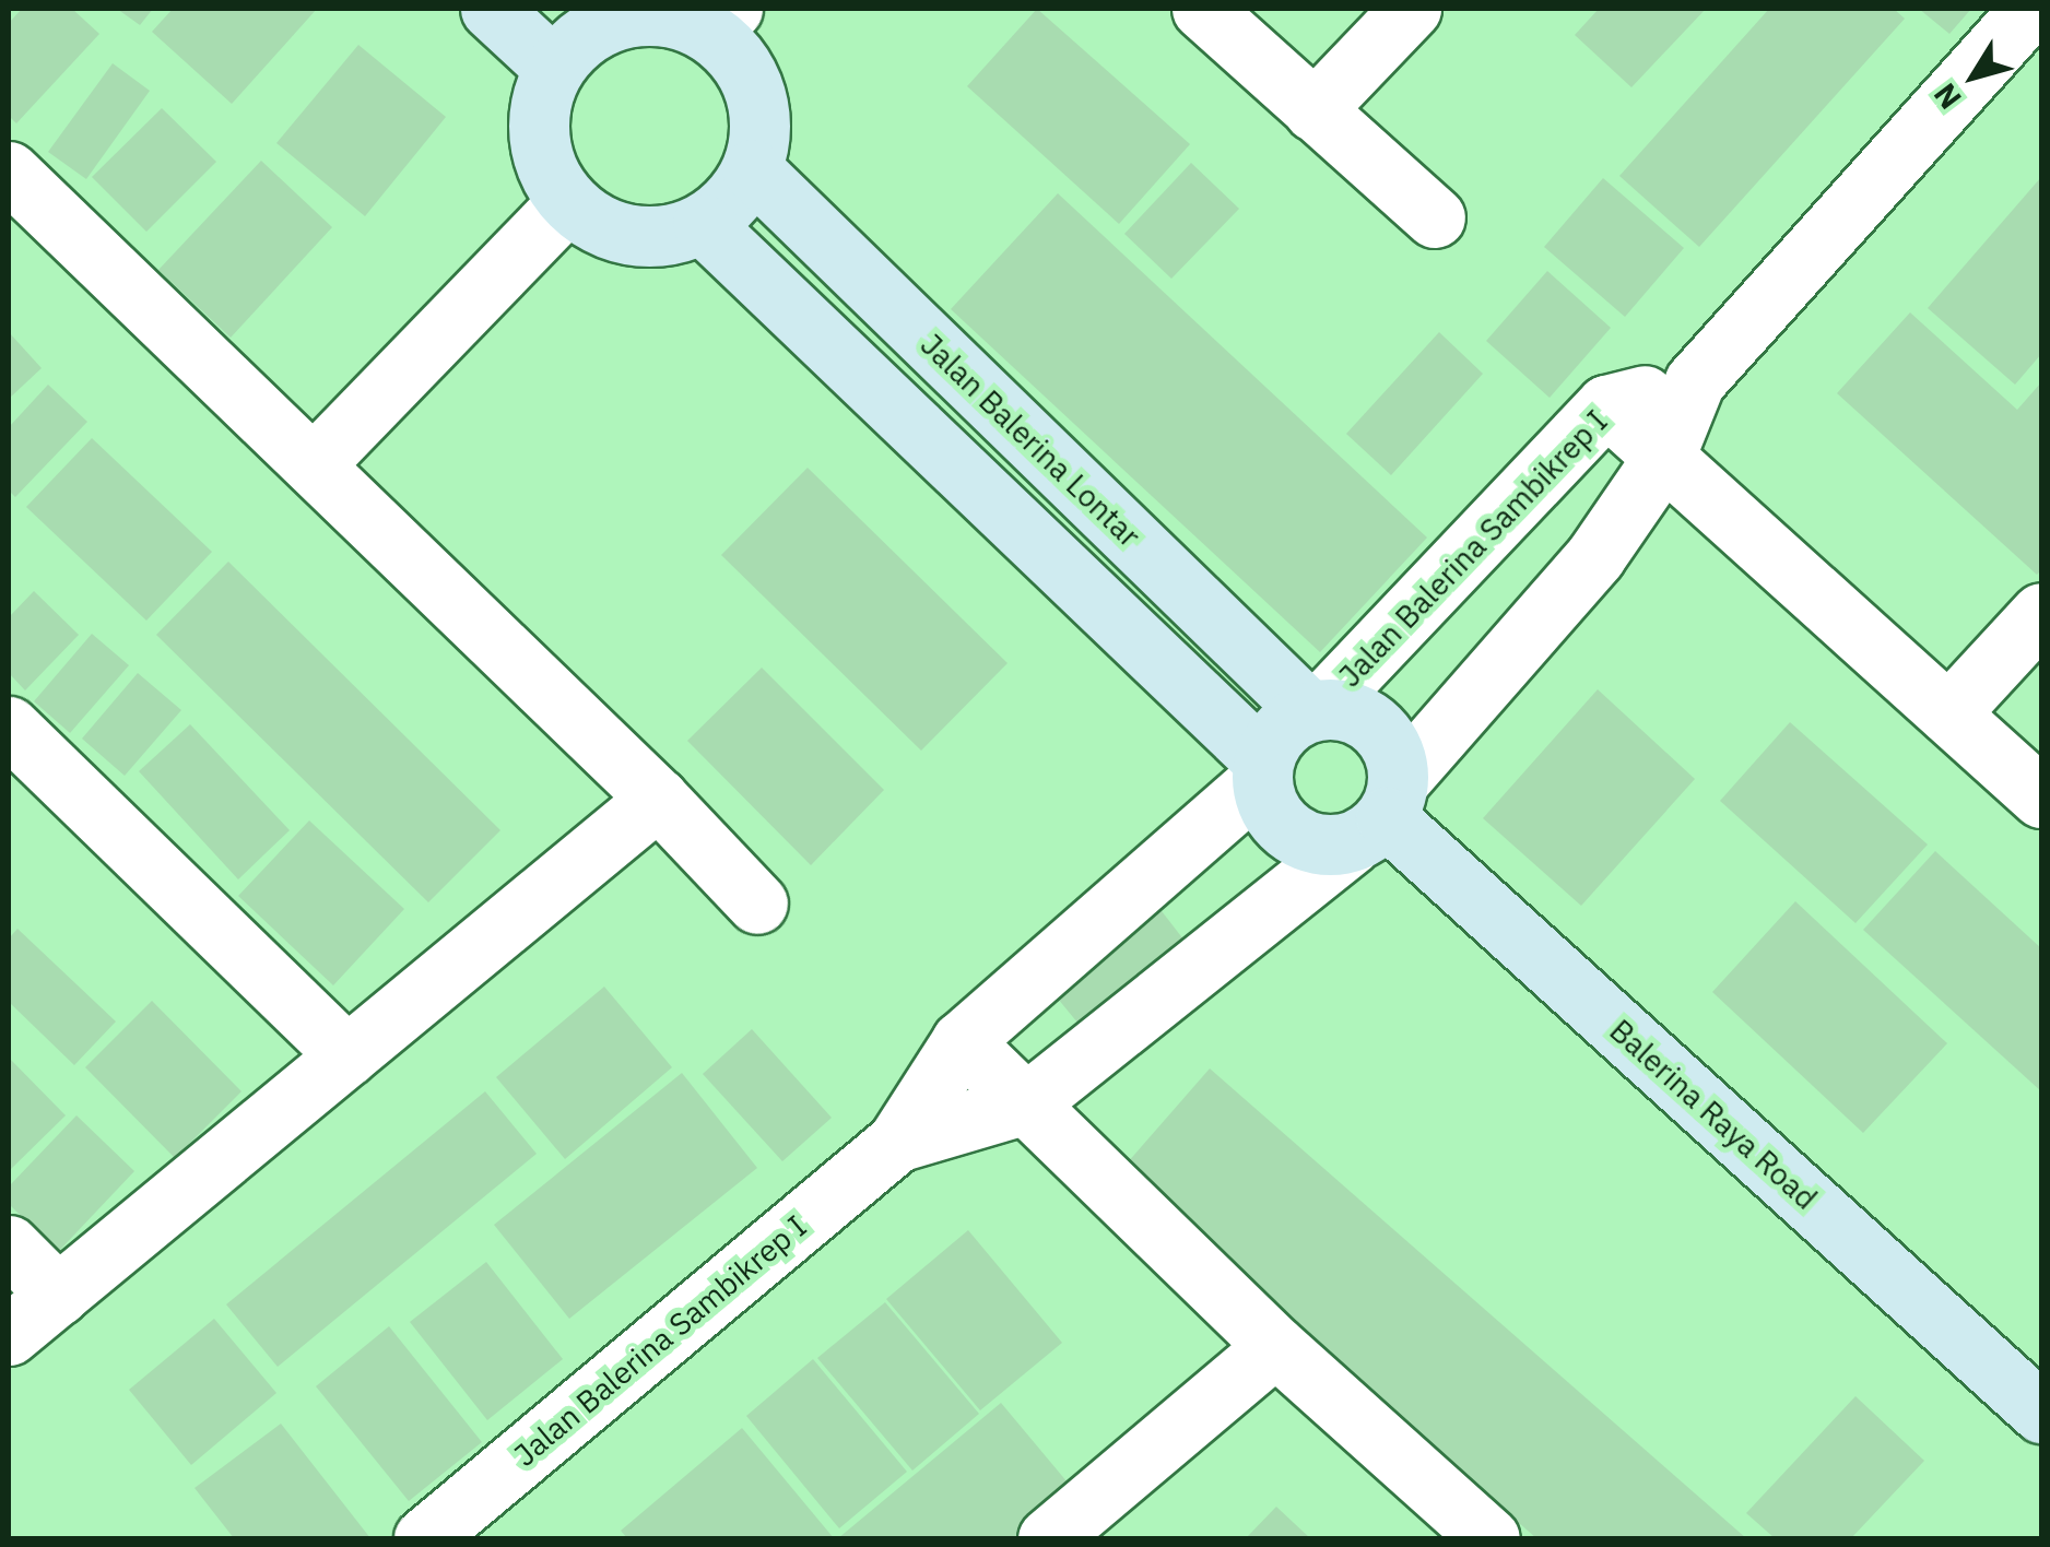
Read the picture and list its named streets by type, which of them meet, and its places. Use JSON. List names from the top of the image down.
{
  "streets": {
    "street": ["Jalan Balerina Lontar", "Jalan Balerina Sambikrep I", "Balerina Raya Road"]
  },
  "crossings": [
    ["Jalan Balerina Lontar", "Jalan Balerina Sambikrep I"],
    ["Jalan Balerina Lontar", "Balerina Raya Road"],
    ["Jalan Balerina Sambikrep I", "Balerina Raya Road"]
  ],
  "north": "bottom left"
}
